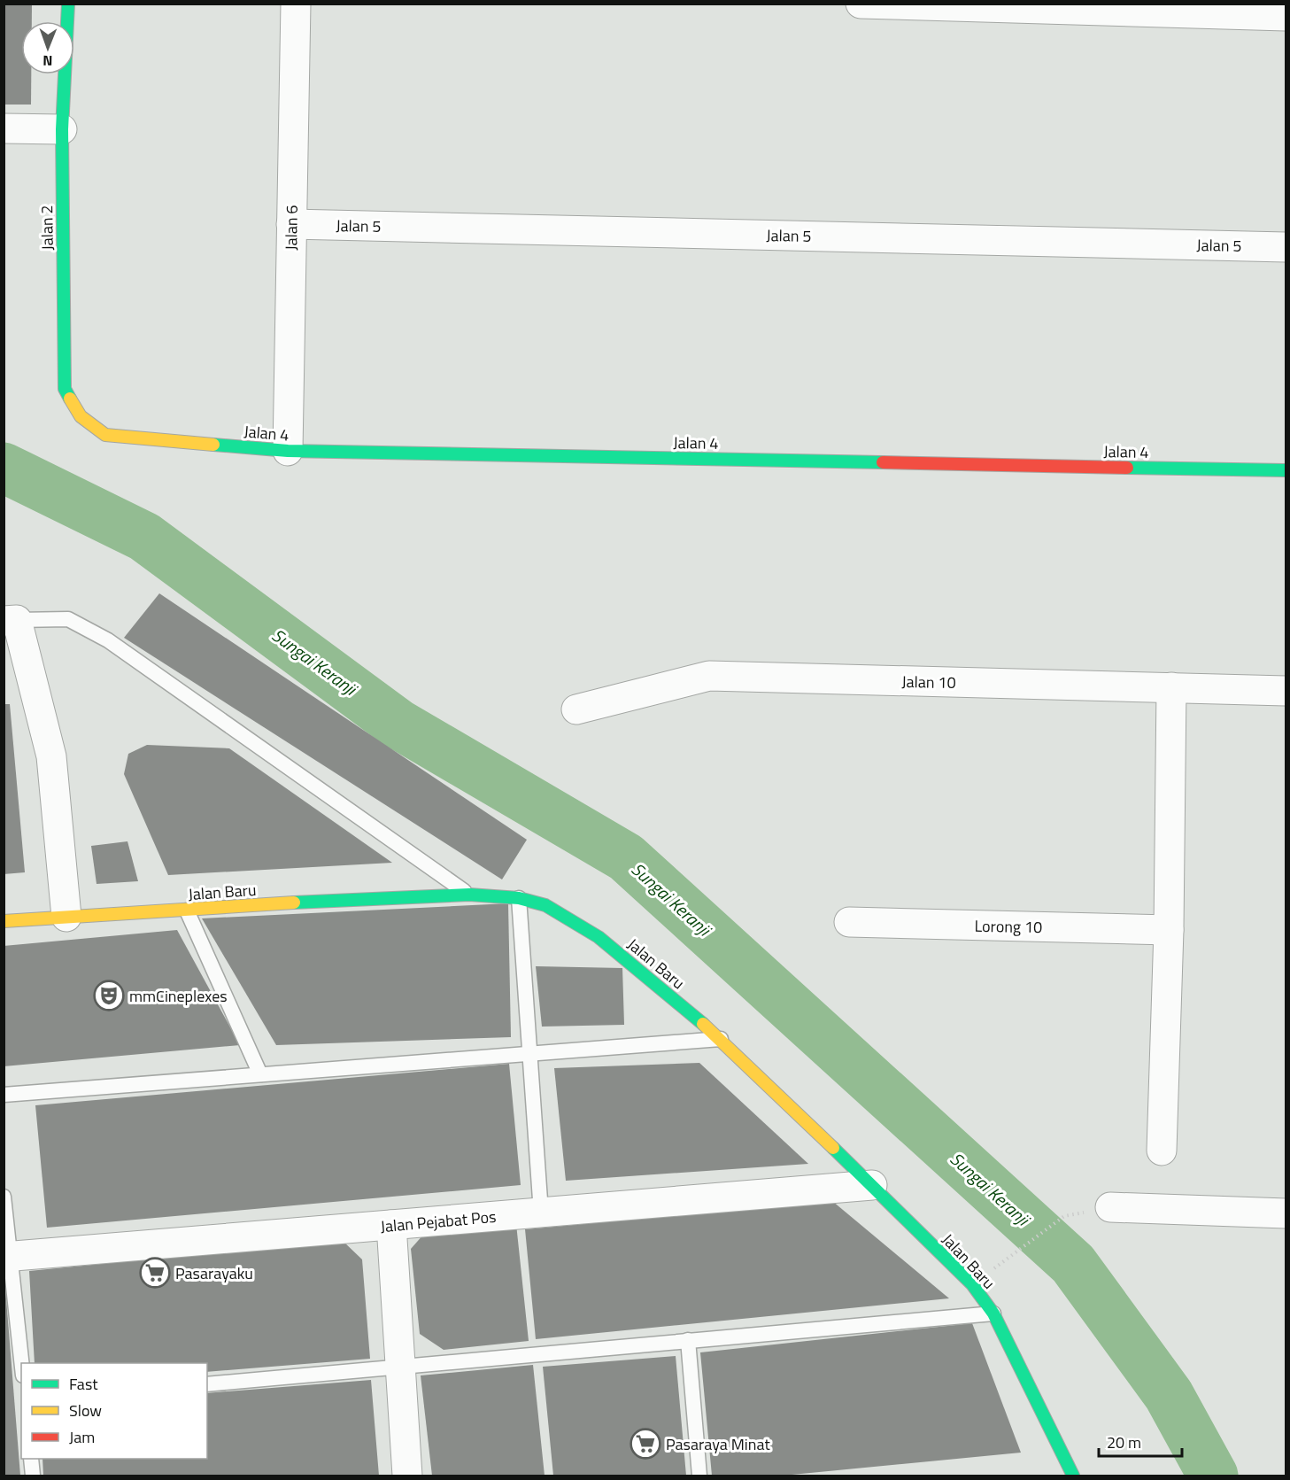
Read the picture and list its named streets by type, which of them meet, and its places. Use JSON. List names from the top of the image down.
{
  "streets": {
    "street": [
      "Jalan 5",
      "Jalan 2",
      "Jalan 6",
      "Jalan 4",
      "Jalan 10",
      "Jalan Baru",
      "Lorong 10",
      "Jalan Pejabat Pos"
    ]
  },
  "crossings": [
    ["Jalan 5", "Jalan 6"],
    ["Jalan 2", "Jalan 4"],
    ["Jalan 6", "Jalan 4"],
    ["Jalan Baru", "Jalan Pejabat Pos"]
  ],
  "water": ["Sungai Keranji"],
  "places": {
    "theatre": ["mmCineplexes"],
    "supermarket": ["Pasarayaku", "Pasaraya Minat"]
  },
  "legend": ["Fast", "Slow", "Jam"],
  "scale_bar": "20 m",
  "north": "bottom"
}
